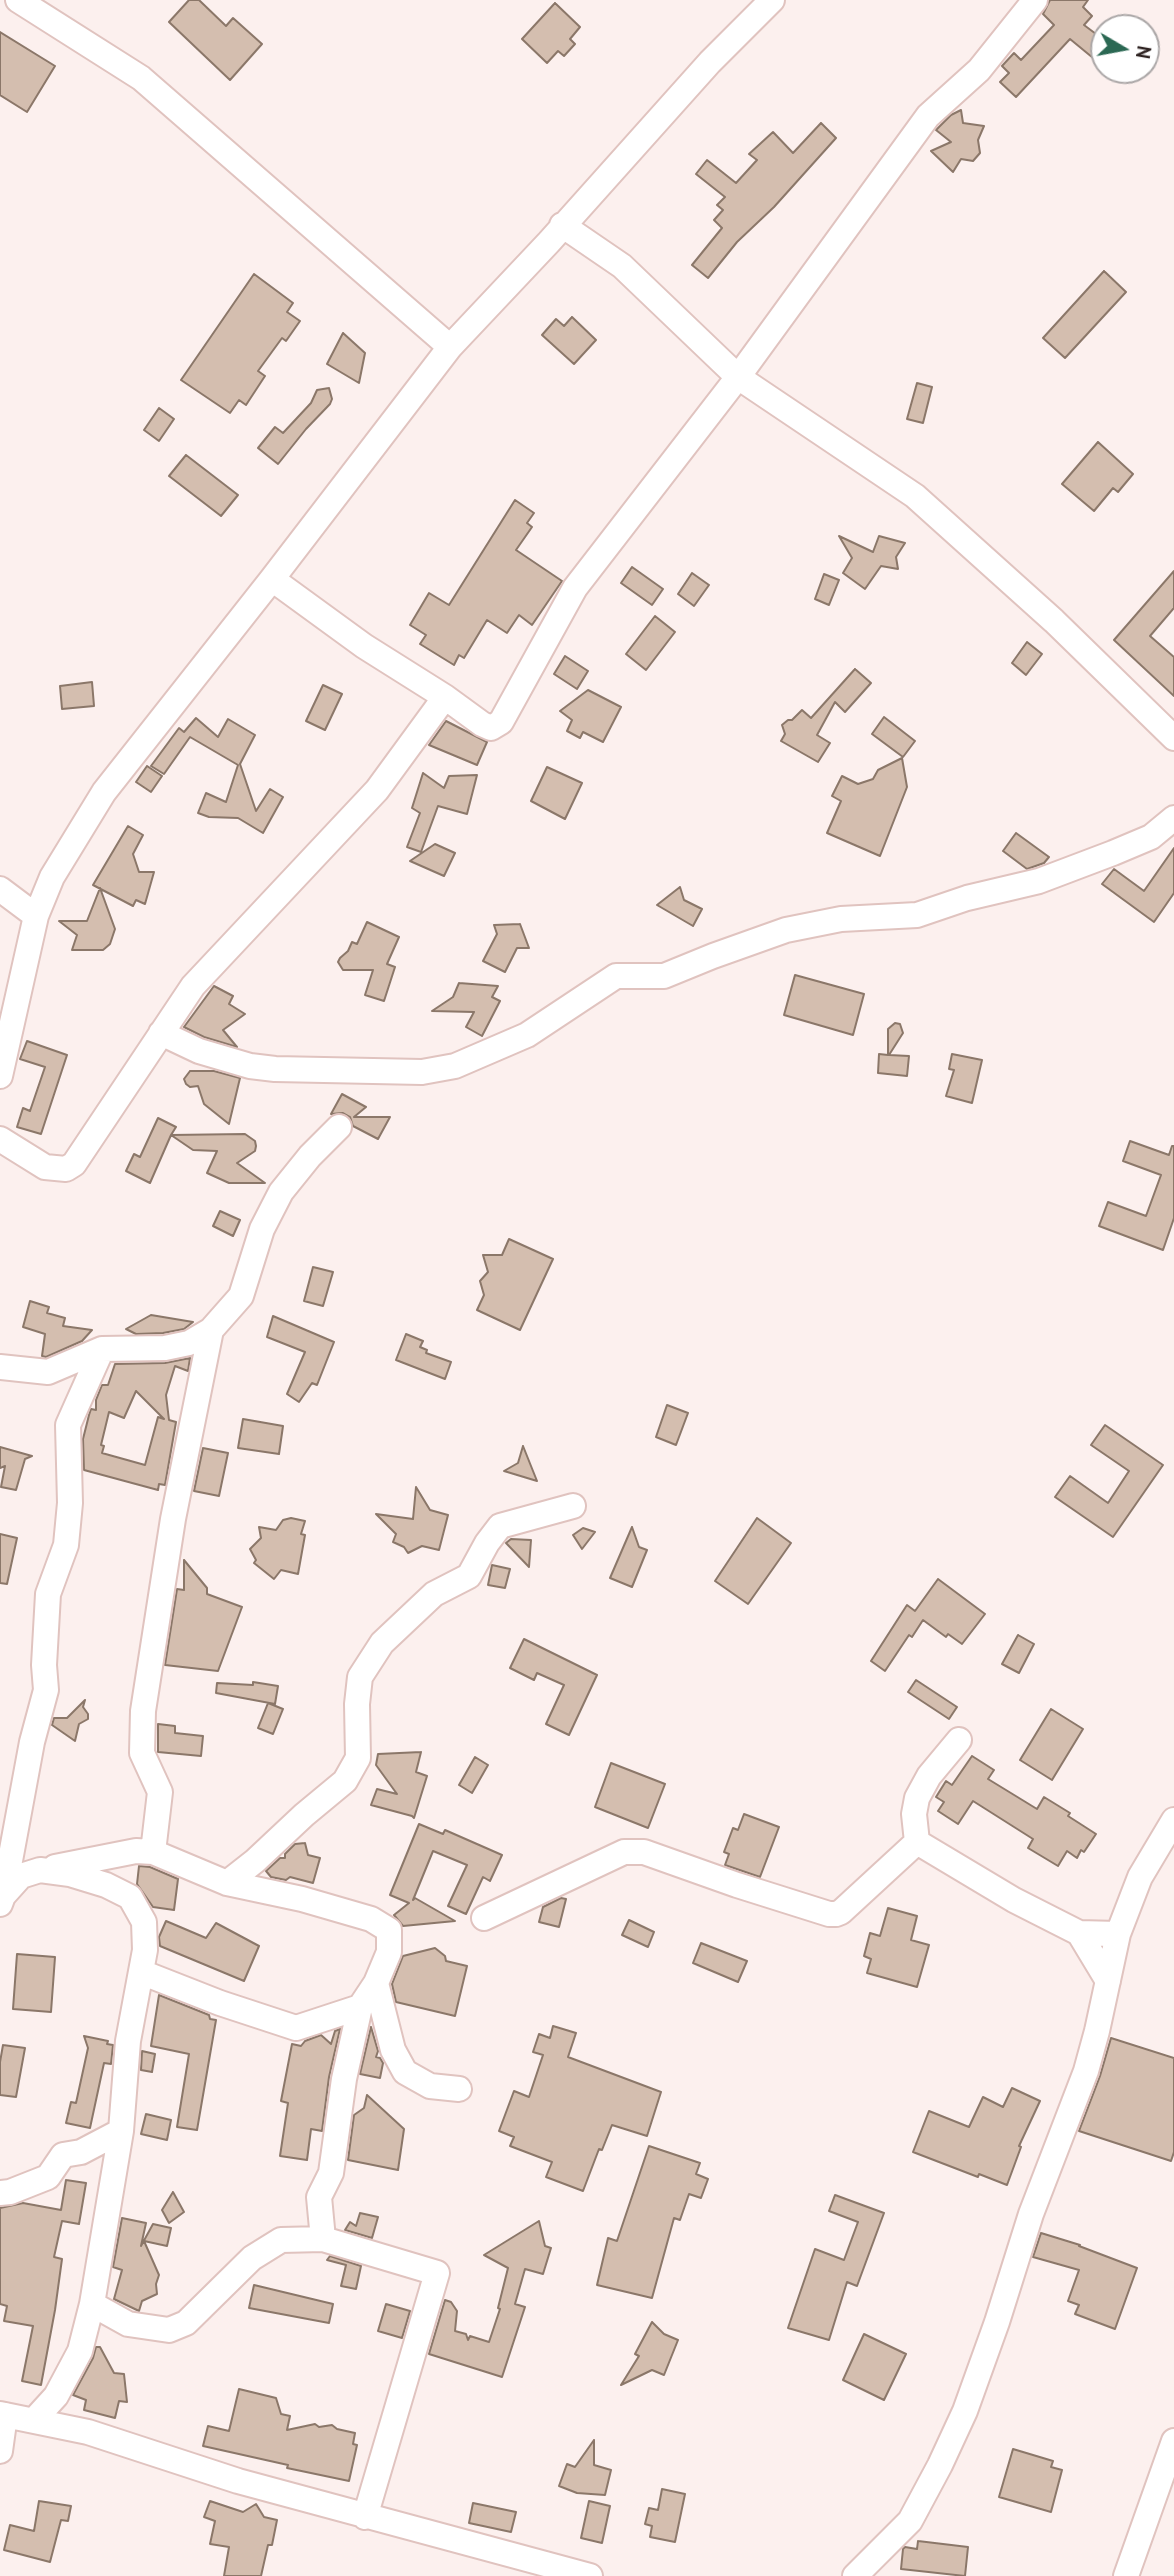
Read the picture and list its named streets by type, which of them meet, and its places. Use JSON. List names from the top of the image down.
{
  "north": "right"
}
